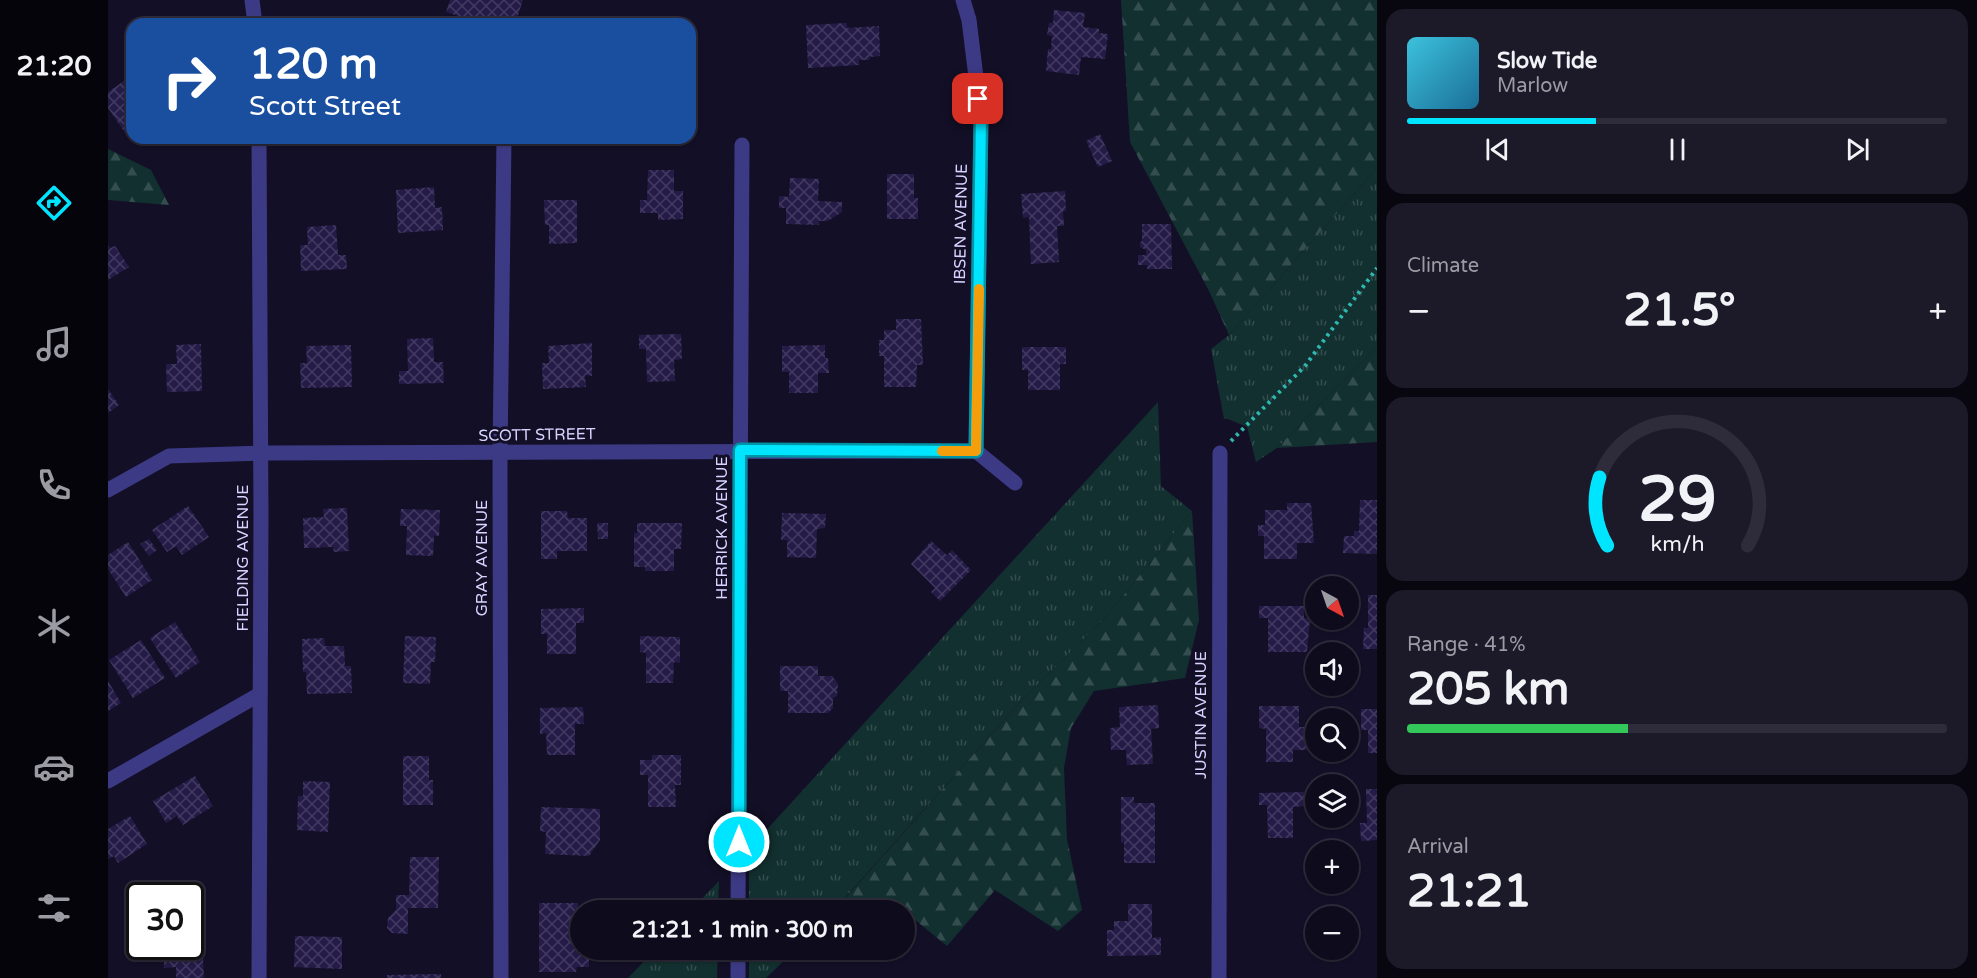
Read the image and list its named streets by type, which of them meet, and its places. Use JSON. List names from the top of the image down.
{
  "streets": {
    "street": [
      "IBSEN AVENUE",
      "SCOTT STREET",
      "HERRICK AVENUE",
      "FIELDING AVENUE",
      "GRAY AVENUE",
      "JUSTIN AVENUE"
    ]
  },
  "crossings": [
    ["IBSEN AVENUE", "SCOTT STREET"],
    ["SCOTT STREET", "HERRICK AVENUE"],
    ["SCOTT STREET", "FIELDING AVENUE"],
    ["SCOTT STREET", "GRAY AVENUE"]
  ],
  "north": "bottom right",
  "page": {
    "tabs": "21:20",
    "turn": ["120 m", "Scott Street"],
    "song": ["Slow Tide", "Marlow"],
    "tile": [
      "Climate",
      ["Range · 41%", "205 km"],
      ["Arrival", "21:21"]
    ],
    "heat": ["−", "21.5°", "+"],
    "map_buttons": ["+", "−"],
    "limit": "30",
    "trip": "21:21 · 1 min · 300 m",
    "gauge": ["29", "km/h"]
  }
}
